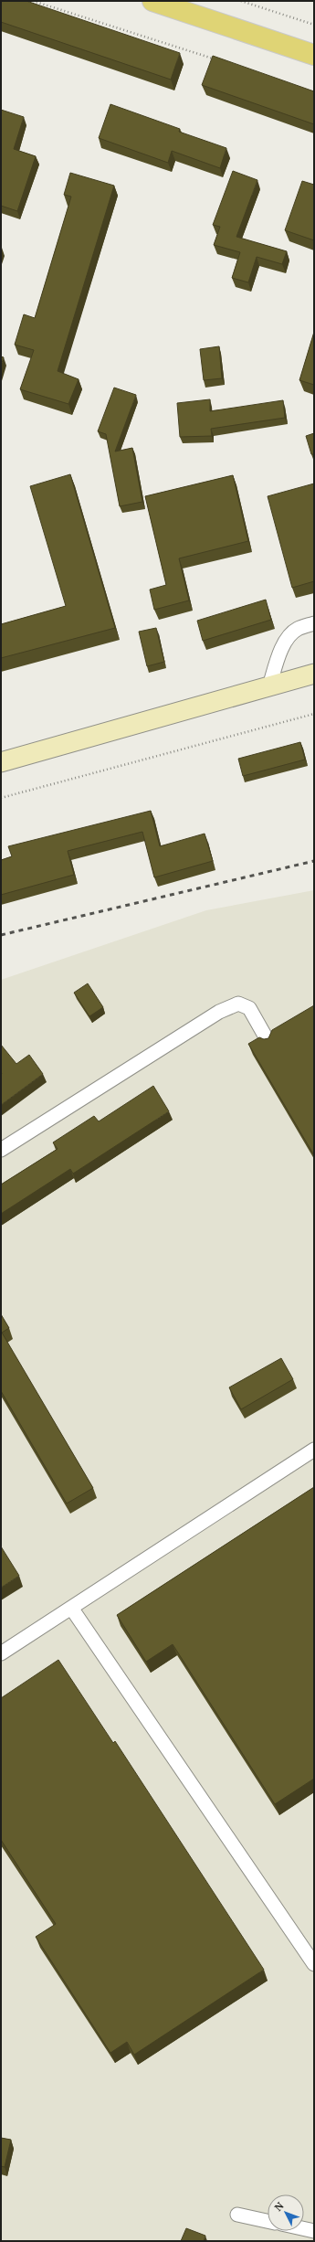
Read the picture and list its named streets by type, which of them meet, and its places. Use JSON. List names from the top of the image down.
{
  "north": "top left"
}
